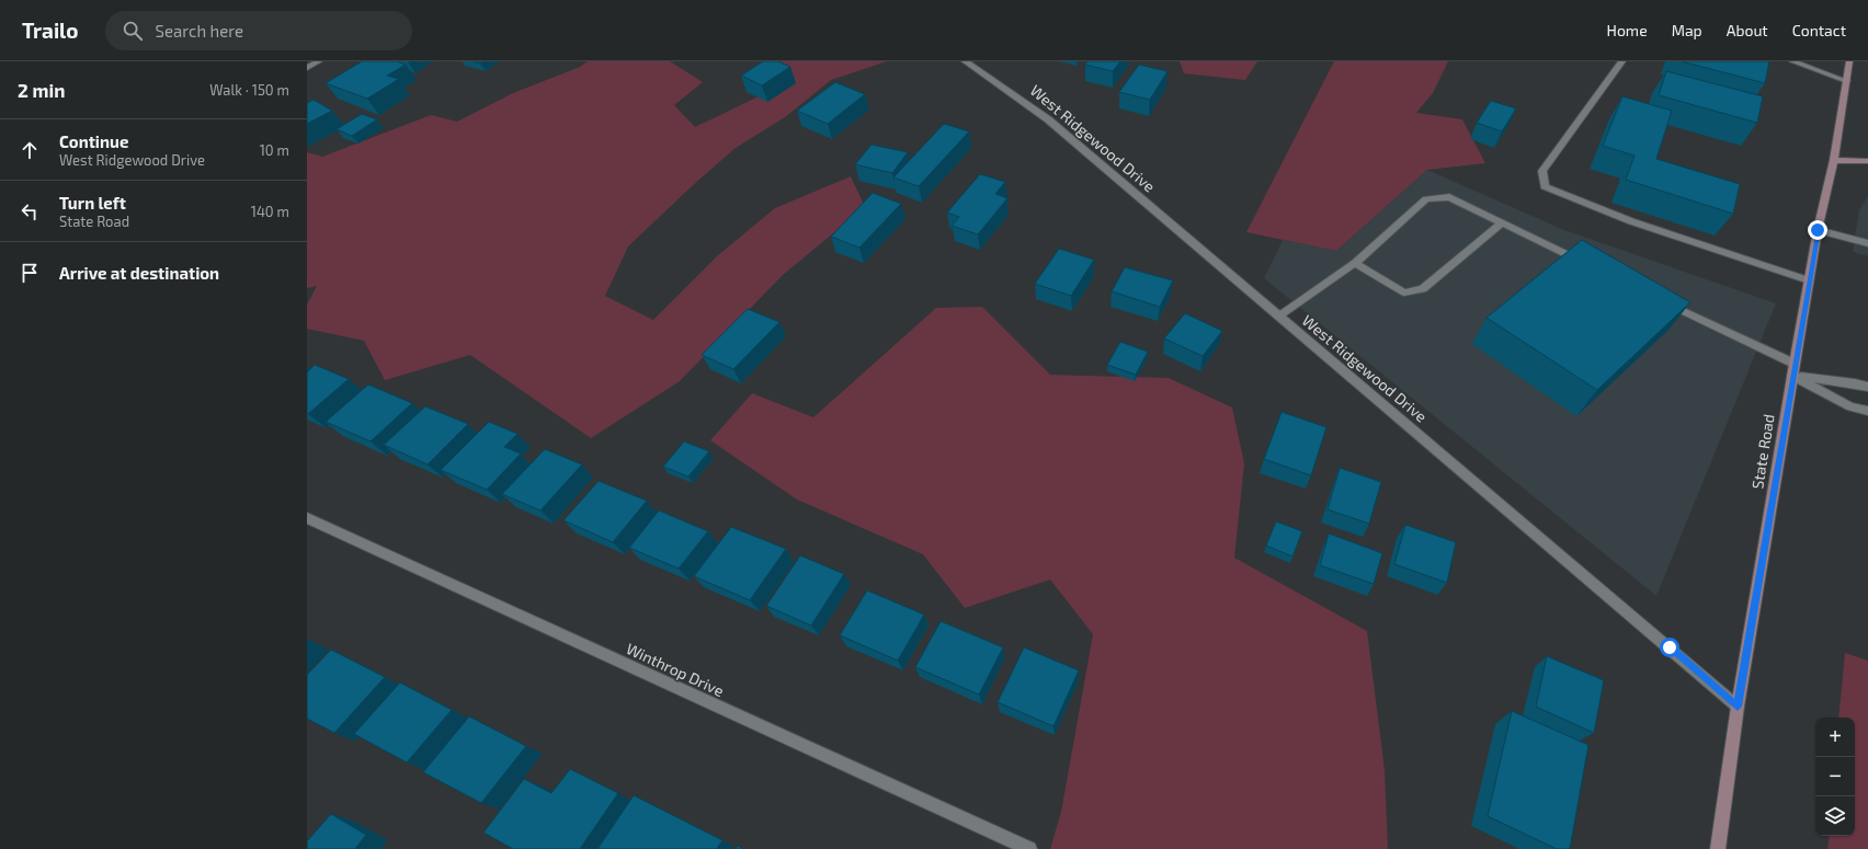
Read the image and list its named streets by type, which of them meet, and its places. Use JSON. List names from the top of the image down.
{
  "streets": {
    "main road": ["State Road"],
    "street": ["West Ridgewood Drive", "Winthrop Drive"]
  },
  "crossings": [
    ["West Ridgewood Drive", "State Road"]
  ],
  "page": {
    "header": "Trailo",
    "search": "Search here",
    "nav": [
      "Home",
      "Map",
      "About",
      "Contact"
    ],
    "heading": ["2 min", "Walk · 150 m"],
    "list": [
      ["Continue", "West Ridgewood Drive", "10 m"],
      ["Turn left", "State Road", "140 m"],
      "Arrive at destination"
    ],
    "map_buttons": ["+", "−"]
  }
}
